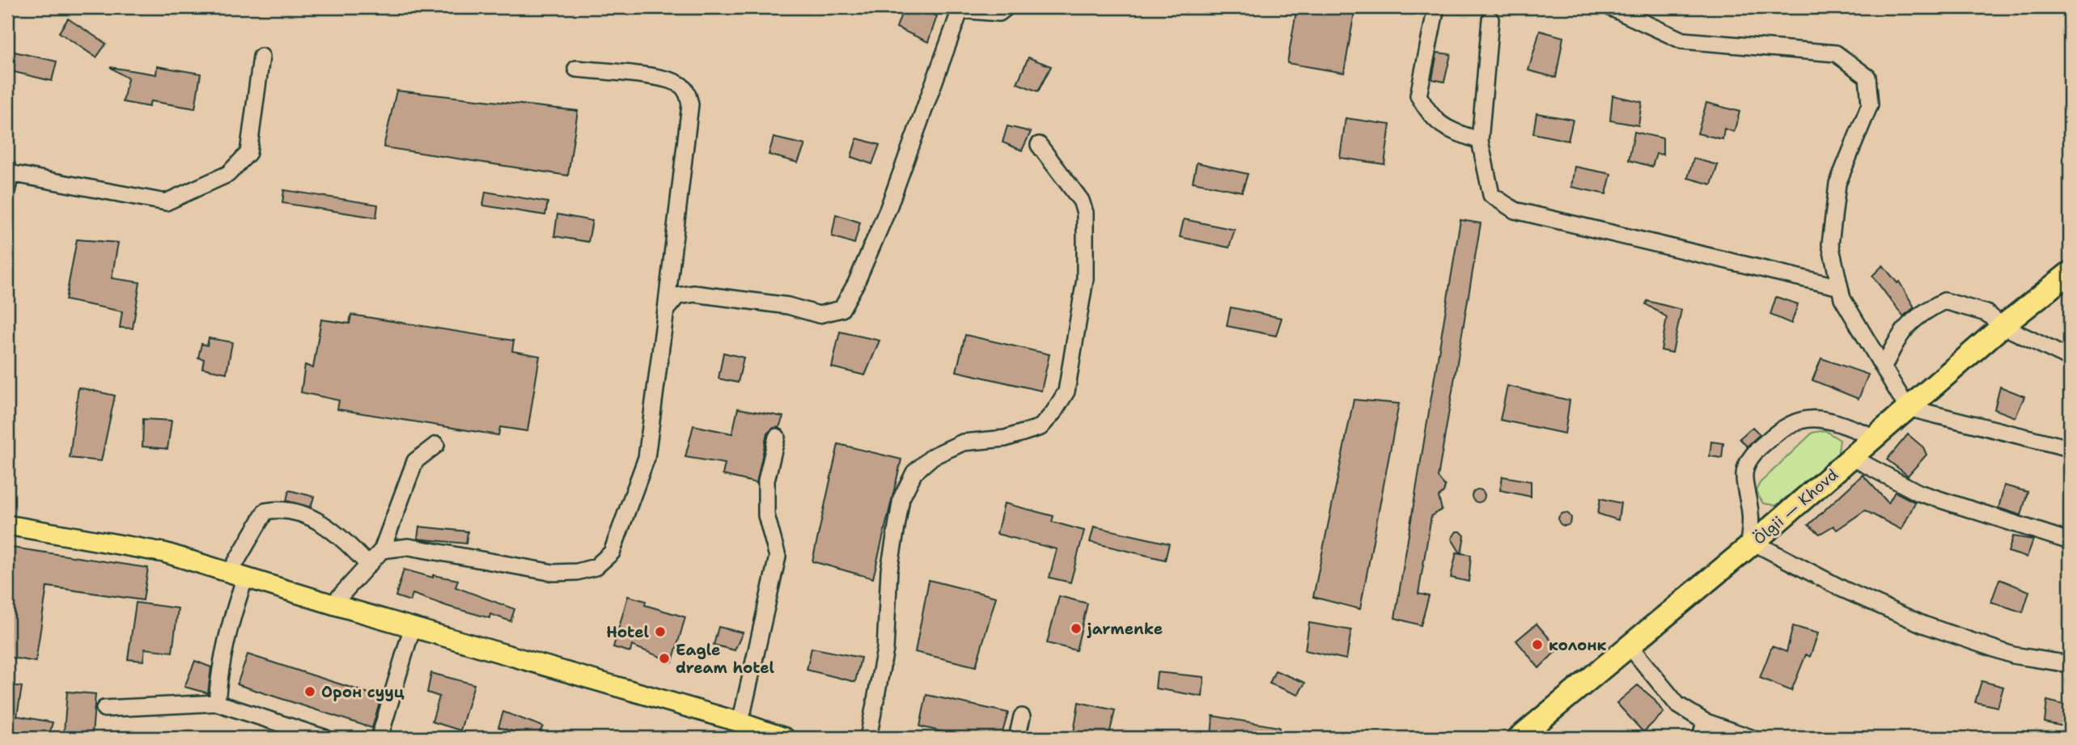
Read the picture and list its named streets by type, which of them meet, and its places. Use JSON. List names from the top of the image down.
{
  "streets": {
    "highway": ["Ölgii — Khovd"]
  },
  "places": [
    "jarmenke",
    "Hotel",
    "колонк",
    "Eagle dream hotel",
    "Орон сууц"
  ]
}
